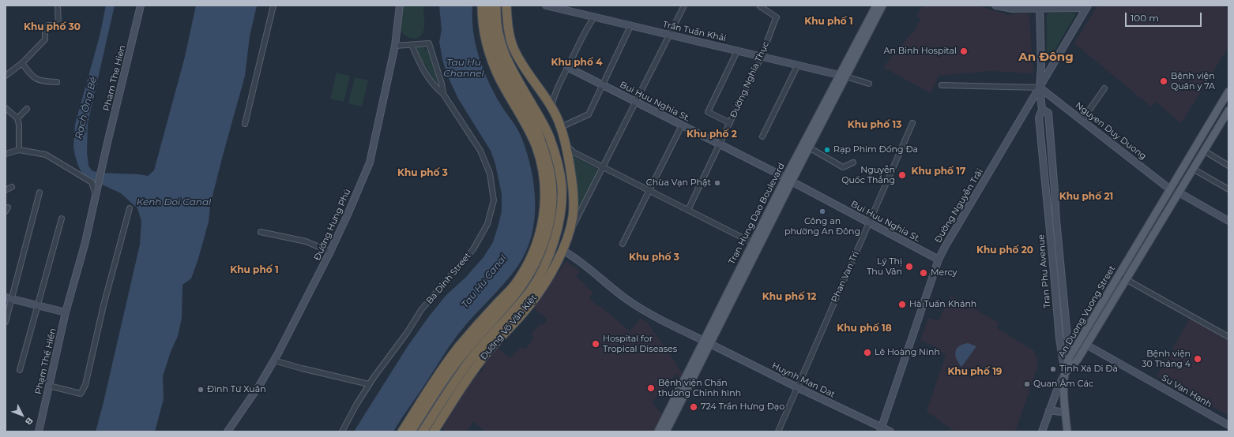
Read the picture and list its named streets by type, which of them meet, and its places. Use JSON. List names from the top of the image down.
{
  "streets": {
    "highway": ["Đường Võ Văn Kiệt"],
    "main road": [
      "Trần Tuấn Khải",
      "Pham The Hien",
      "Bui Huu Nghia St.",
      "Nguyen Duy Duong",
      "Đường Nguyễn Trãi",
      "Tran Hung Dao Boulevard",
      "Đường Hưng Phú",
      "Tran Phu Avenue",
      "An Duong Vuong Street",
      "Phạm Thế Hiển",
      "Huynh Man Dat",
      "Su Van Hanh"
    ],
    "street": ["Đường Nghĩa Thục", "Phan Van Tri", "Ba Dinh Street"]
  },
  "crossings": [
    ["Trần Tuấn Khải", "Đường Nghĩa Thục"],
    ["Trần Tuấn Khải", "Tran Hung Dao Boulevard"],
    ["Đường Nghĩa Thục", "Bui Huu Nghia St."],
    ["Bui Huu Nghia St.", "Đường Nguyễn Trãi"],
    ["Bui Huu Nghia St.", "Tran Hung Dao Boulevard"],
    ["Bui Huu Nghia St.", "Phan Van Tri"],
    ["Nguyen Duy Duong", "Đường Nguyễn Trãi"],
    ["Nguyen Duy Duong", "Tran Phu Avenue"],
    ["Nguyen Duy Duong", "An Duong Vuong Street"],
    ["Đường Nguyễn Trãi", "Tran Phu Avenue"],
    ["Đường Nguyễn Trãi", "Huynh Man Dat"],
    ["Tran Hung Dao Boulevard", "Huynh Man Dat"],
    ["Tran Phu Avenue", "An Duong Vuong Street"],
    ["Phan Van Tri", "Huynh Man Dat"],
    ["An Duong Vuong Street", "Su Van Hanh"],
    ["Đường Võ Văn Kiệt", "Huynh Man Dat"]
  ],
  "districts": [
    "Khu phố 1",
    "Khu phố 30",
    "An Đông",
    "Khu phố 4",
    "Khu phố 13",
    "Khu phố 2",
    "Khu phố 17",
    "Khu phố 3",
    "Khu phố 21",
    "Khu phố 20",
    "Khu phố 3",
    "Khu phố 1",
    "Khu phố 12",
    "Khu phố 18",
    "Khu phố 19"
  ],
  "water": [
    "Tau Hu Channel",
    "Rạch Ông Bé",
    "Kenh Doi Canal",
    "Tau Hu Canal"
  ],
  "places": [
    "An Binh Hospital",
    "Bệnh viện Quân y 7A",
    "Rạp Phim Đống Đa",
    "Nguyễn Quốc Thắng",
    "Chùa Vạn Phật",
    "Công an phường An Đông",
    "Lý Thị Thu Vân",
    "Mercy",
    "Hà Tuấn Khánh",
    "Hospital for Tropical Diseases",
    "Lê Hoàng Ninh",
    "Bệnh viện 30 Tháng 4",
    "Tịnh Xá Di Đà",
    "Quan Âm Các",
    "Bệnh viện Chấn thương Chỉnh hình",
    "Đình Tứ Xuân",
    "724 Trần Hưng Đạo"
  ],
  "scale_bar": "100 m",
  "north": "bottom right"
}
